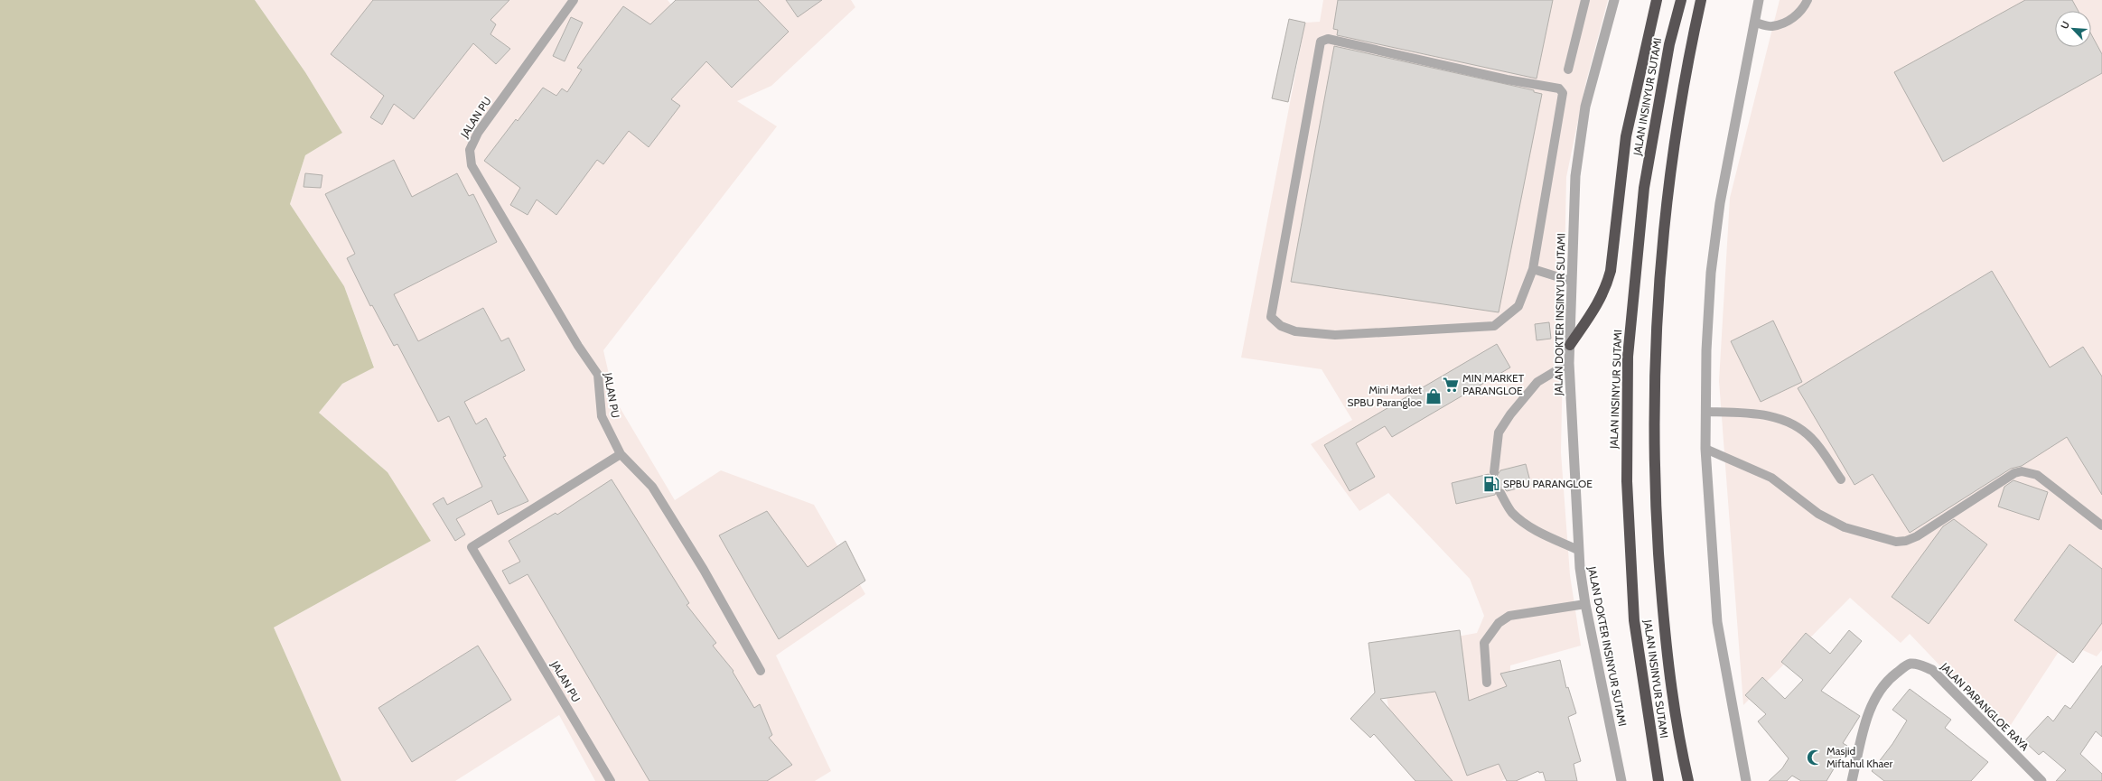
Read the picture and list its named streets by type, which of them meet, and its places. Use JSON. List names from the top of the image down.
{
  "streets": {
    "highway": ["JALAN INSINYUR SUTAMI"],
    "street": ["JALAN DOKTER INSINYUR SUTAMI", "JALAN PARANGLOE RAYA"],
    "lane": ["JALAN PU"]
  },
  "places": {
    "supermarket": ["MIN MARKET PARANGLOE"],
    "shop": ["Mini Market SPBU Parangloe"],
    "fuel station": ["SPBU PARANGLOE"],
    "mosque": ["Masjid Miftahul Khaer"]
  },
  "north": "top left"
}
